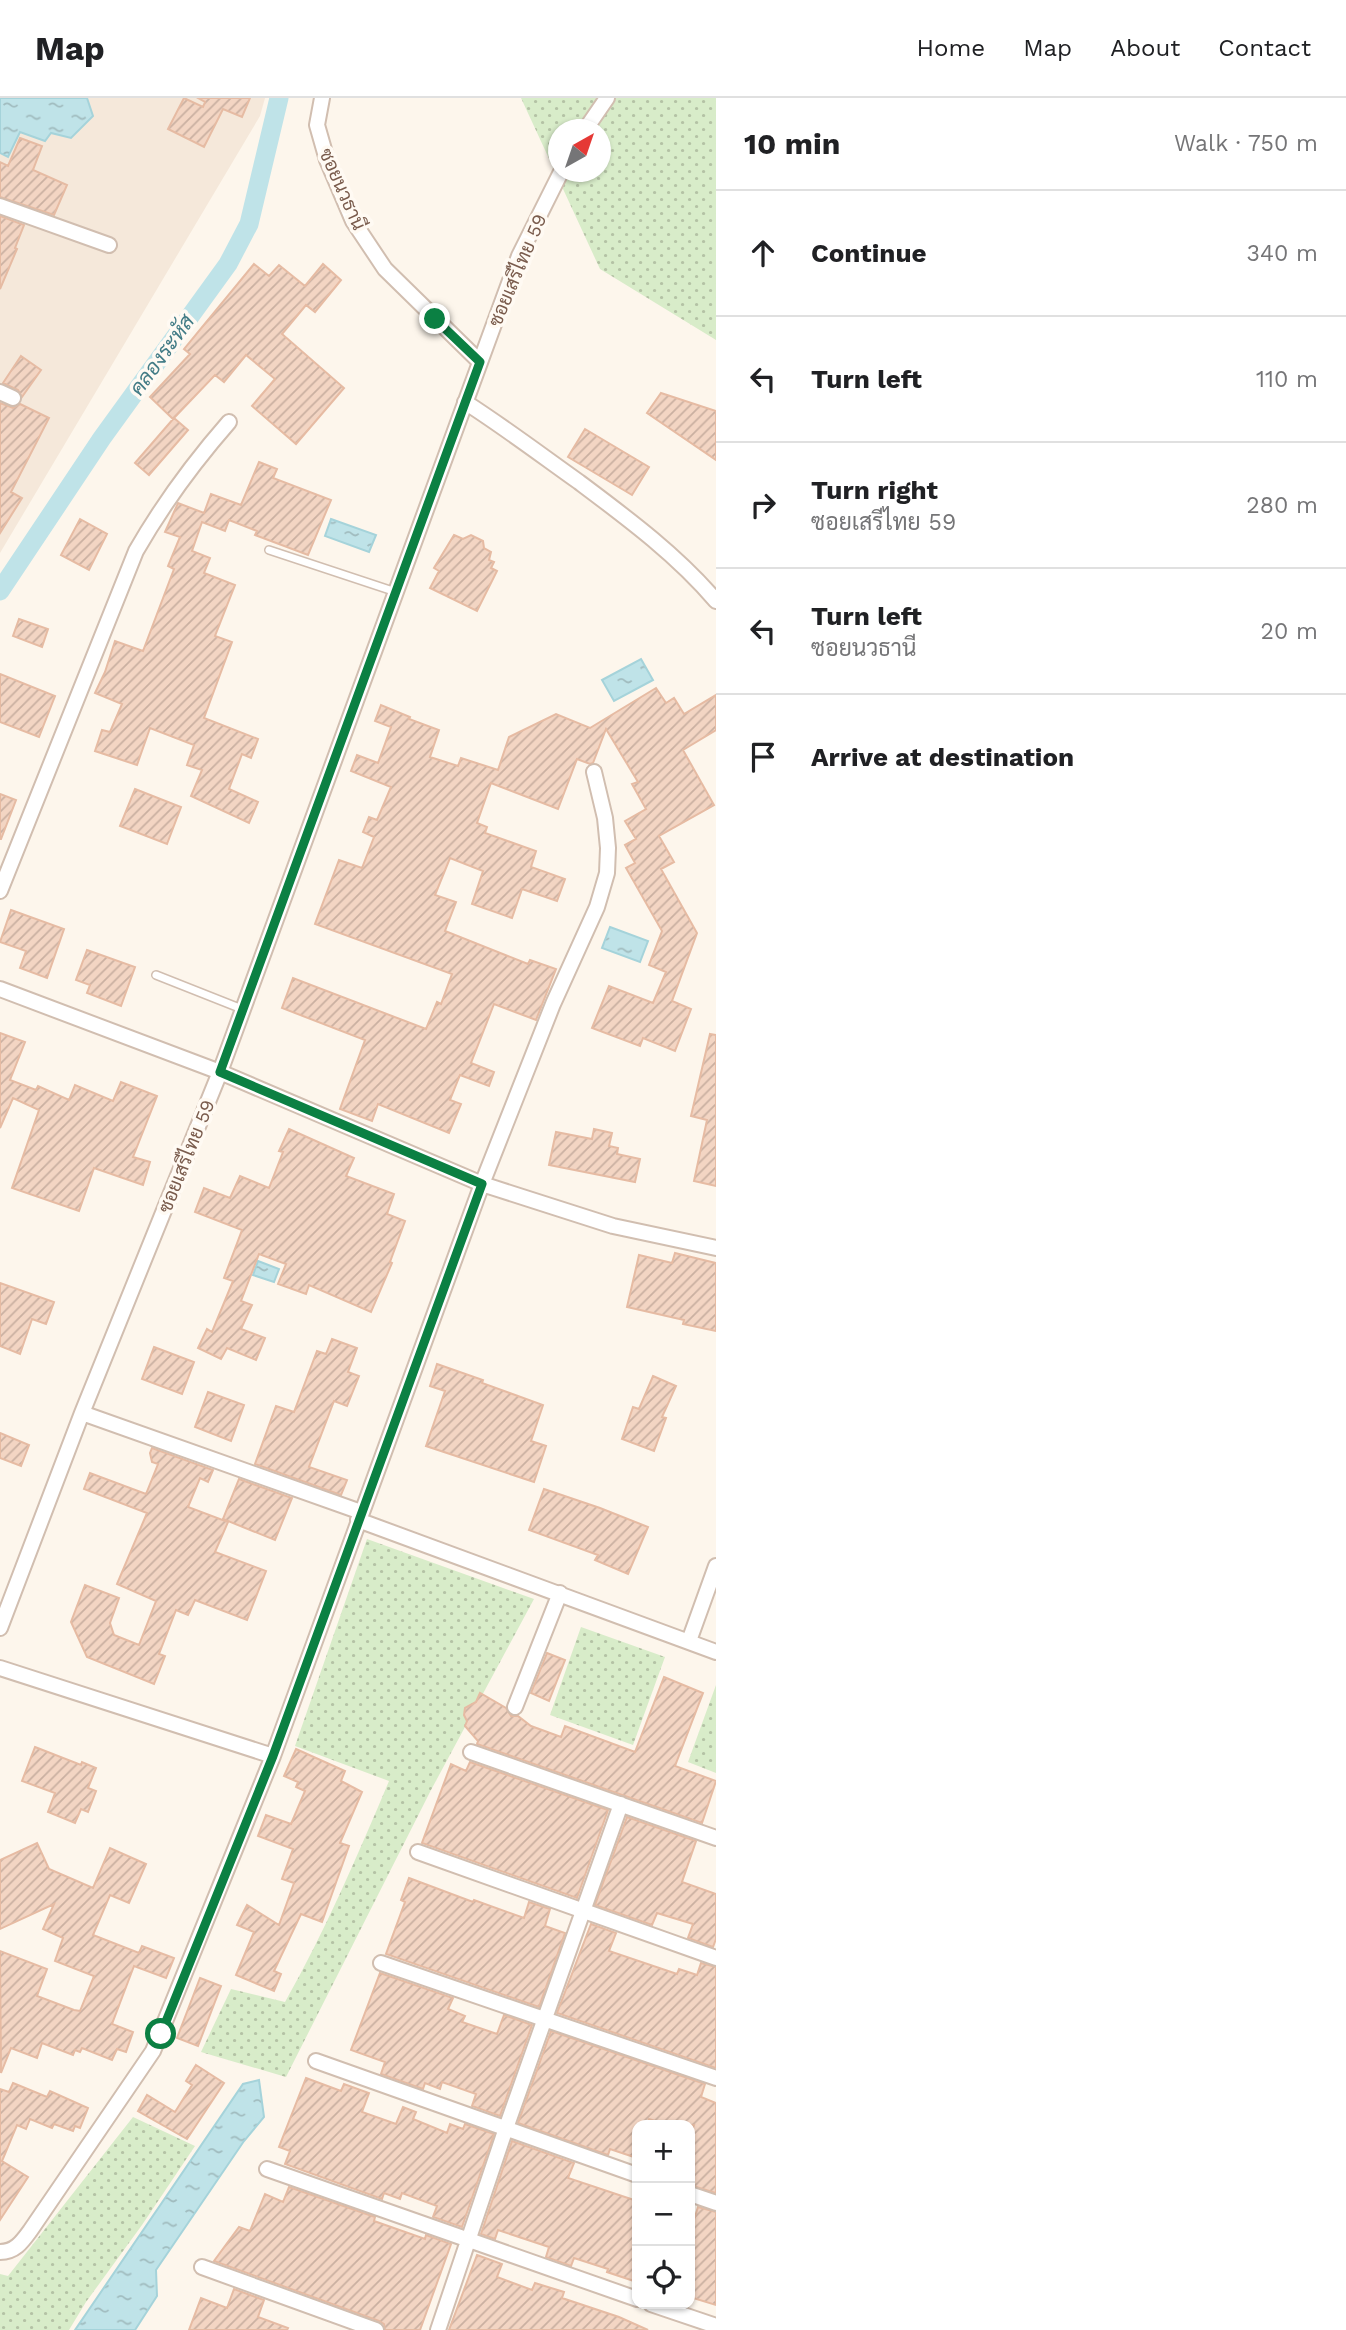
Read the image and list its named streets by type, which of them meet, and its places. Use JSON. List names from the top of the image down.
{
  "streets": {
    "street": ["ซอยนวธานี", "ซอยเสรีไทย 59"]
  },
  "crossings": [
    ["ซอยนวธานี", "ซอยเสรีไทย 59"]
  ],
  "water": ["คลองระหัส"],
  "north": "top right",
  "page": {
    "header": "Map",
    "nav": [
      "Home",
      "Map",
      "About",
      "Contact"
    ],
    "heading": ["10 min", "Walk · 750 m"],
    "list": [
      ["Continue", "340 m"],
      ["Turn left", "110 m"],
      ["Turn right", "ซอยเสรีไทย 59", "280 m"],
      ["Turn left", "ซอยนวธานี", "20 m"],
      "Arrive at destination"
    ],
    "map_buttons": ["+", "−"]
  }
}
